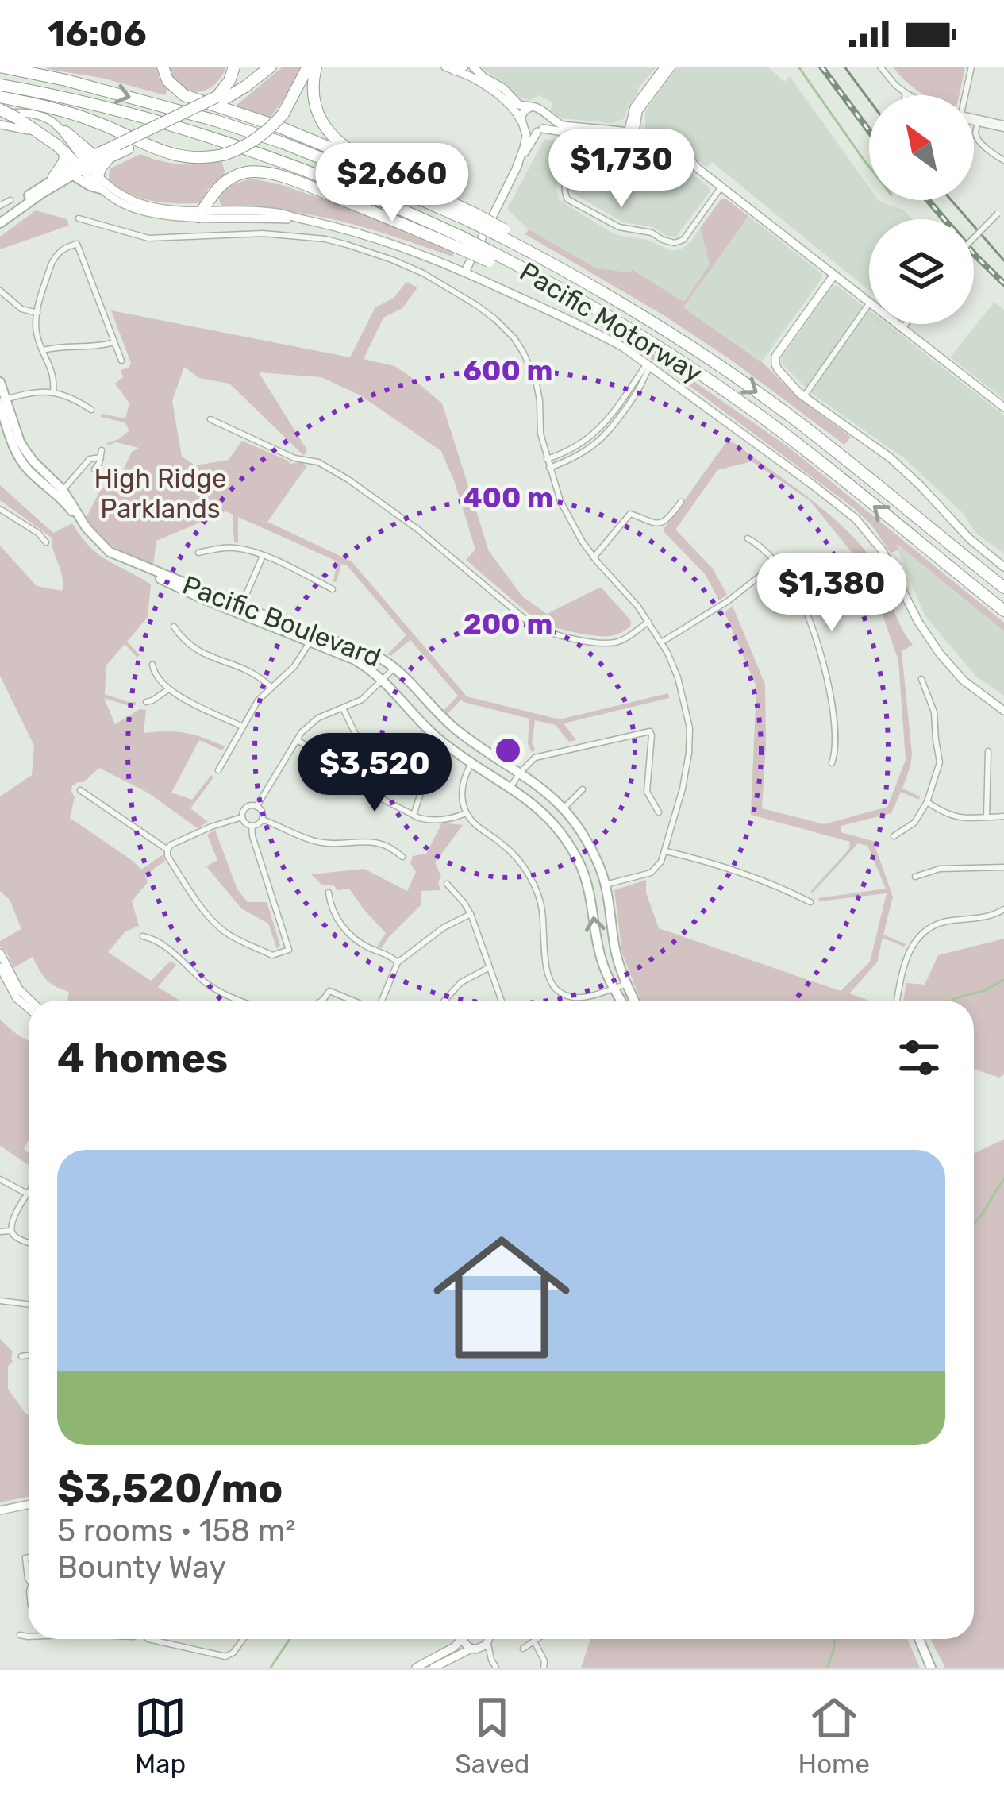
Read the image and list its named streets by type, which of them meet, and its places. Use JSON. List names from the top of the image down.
{
  "streets": {
    "highway": ["Pacific Motorway"],
    "main road": ["Pacific Boulevard"]
  },
  "parks": ["High Ridge Parklands"],
  "north": "top left",
  "page": {
    "status": "16:06",
    "price": [
      "$1,730",
      "$2,660",
      "$1,380",
      "$3,520"
    ],
    "heading": "4 homes",
    "list": [
      {
        "name": "$3,520/mo",
        "note": "5 rooms · 158 m² · Bounty Way"
      }
    ],
    "tabs": ["Map", "Saved", "Home"]
  },
  "rings": ["600 m", "400 m", "200 m"]
}
